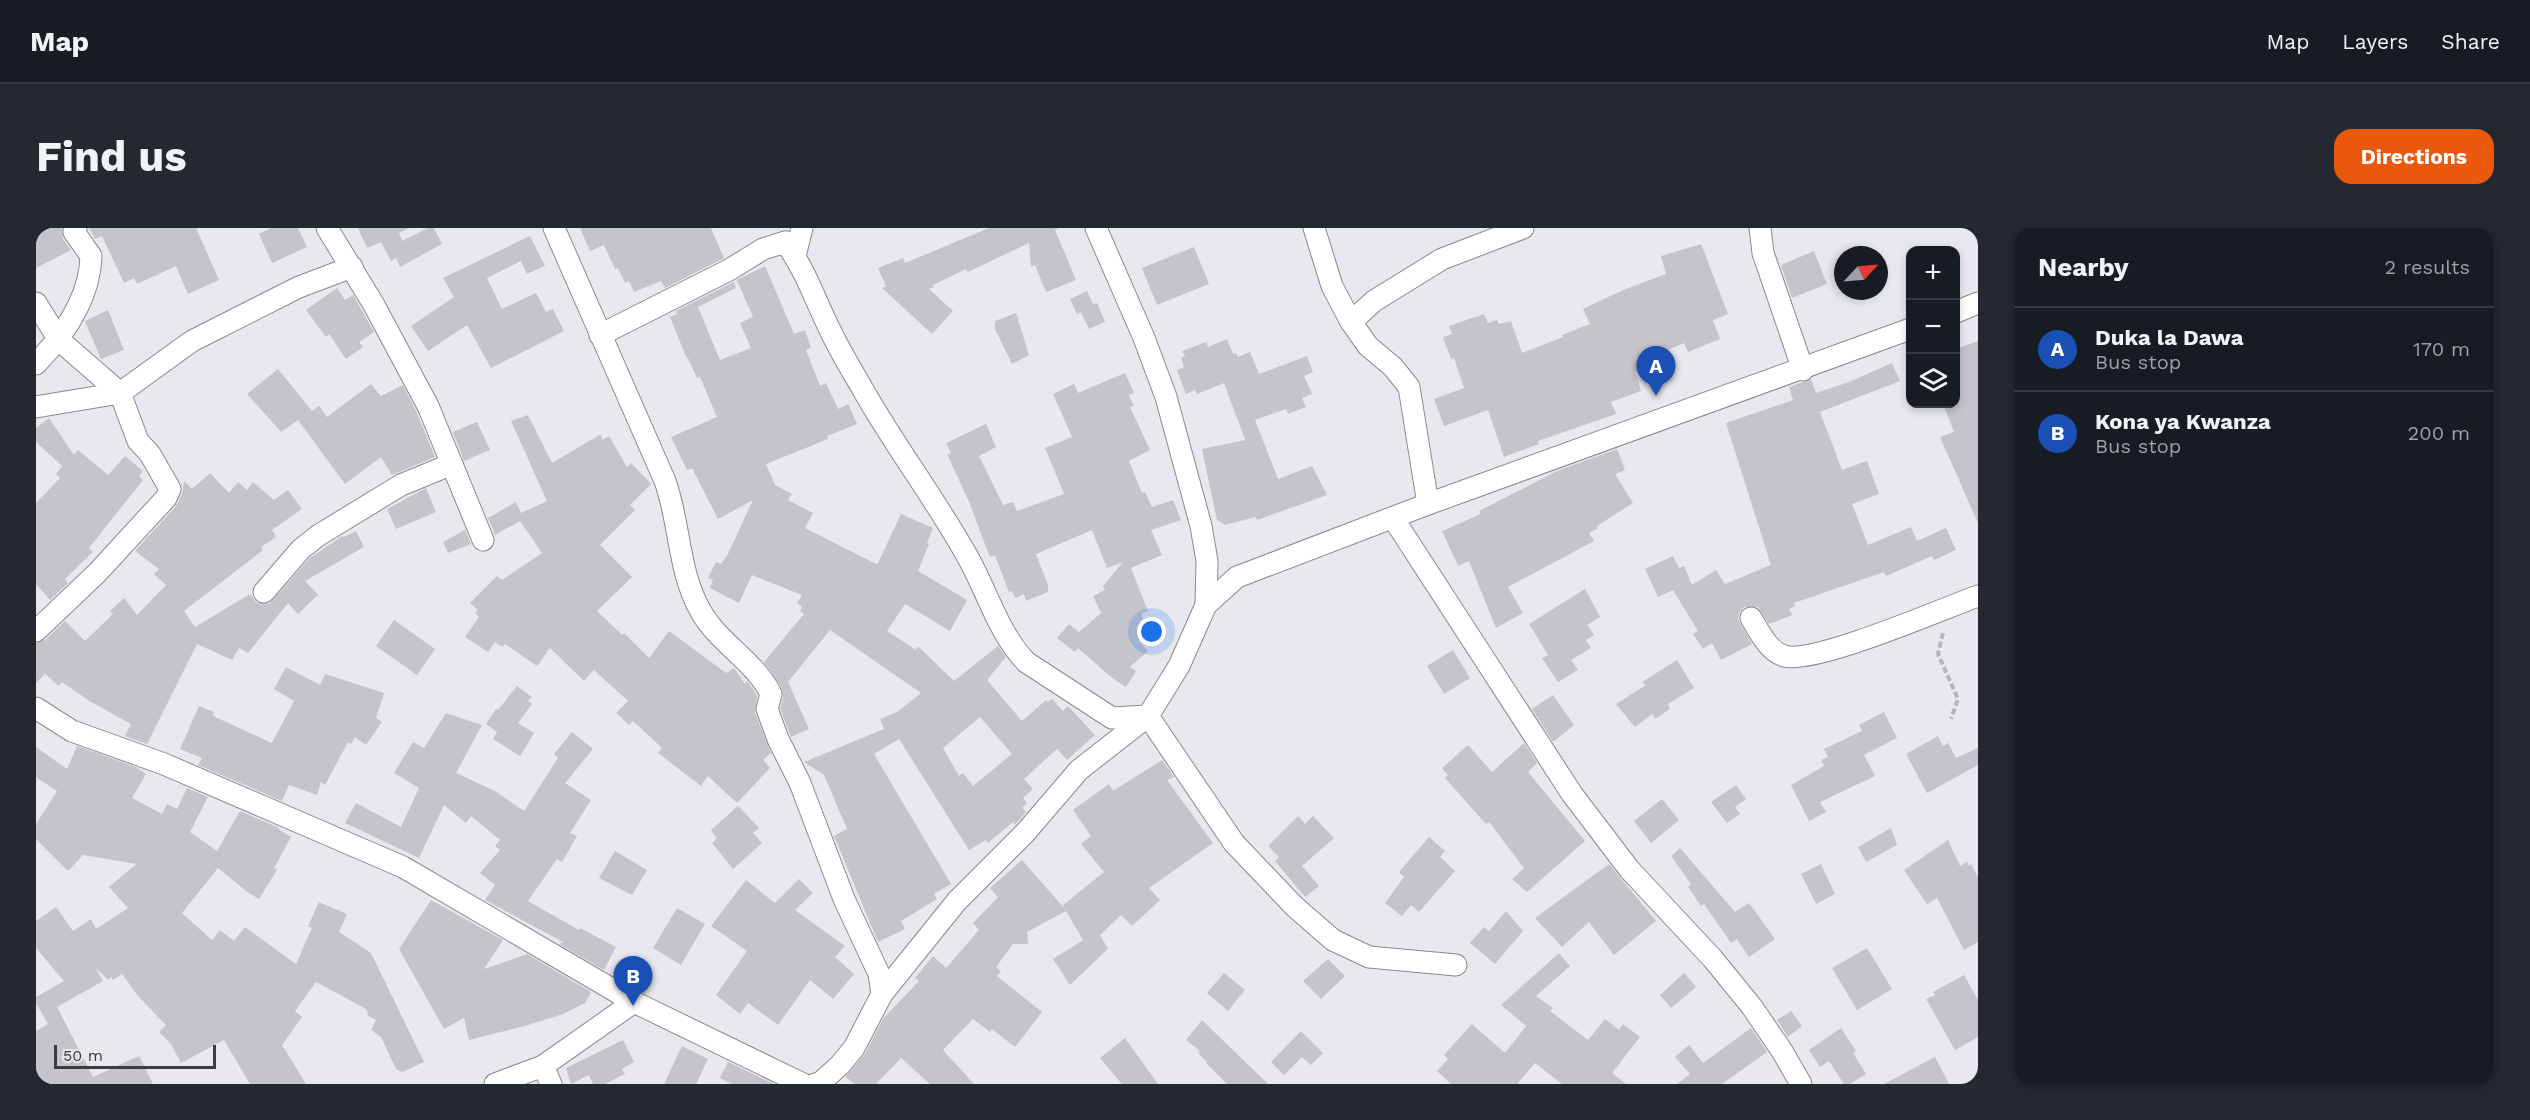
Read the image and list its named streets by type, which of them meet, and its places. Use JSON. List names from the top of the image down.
{
  "scale_bar": "50 m",
  "north": "top right",
  "page": {
    "header": "Map",
    "nav": ["Map", "Layers", "Share"],
    "buttons": "Directions",
    "title": "Find us",
    "heading": ["Nearby", "2 results"],
    "map_buttons": ["+", "−"],
    "list": [
      {
        "mark": "A",
        "name": "Duka la Dawa",
        "note": "Bus stop",
        "value": "170 m"
      },
      {
        "mark": "B",
        "name": "Kona ya Kwanza",
        "note": "Bus stop",
        "value": "200 m"
      }
    ],
    "pins": ["A", "B"],
    "scale": "50 m"
  }
}
